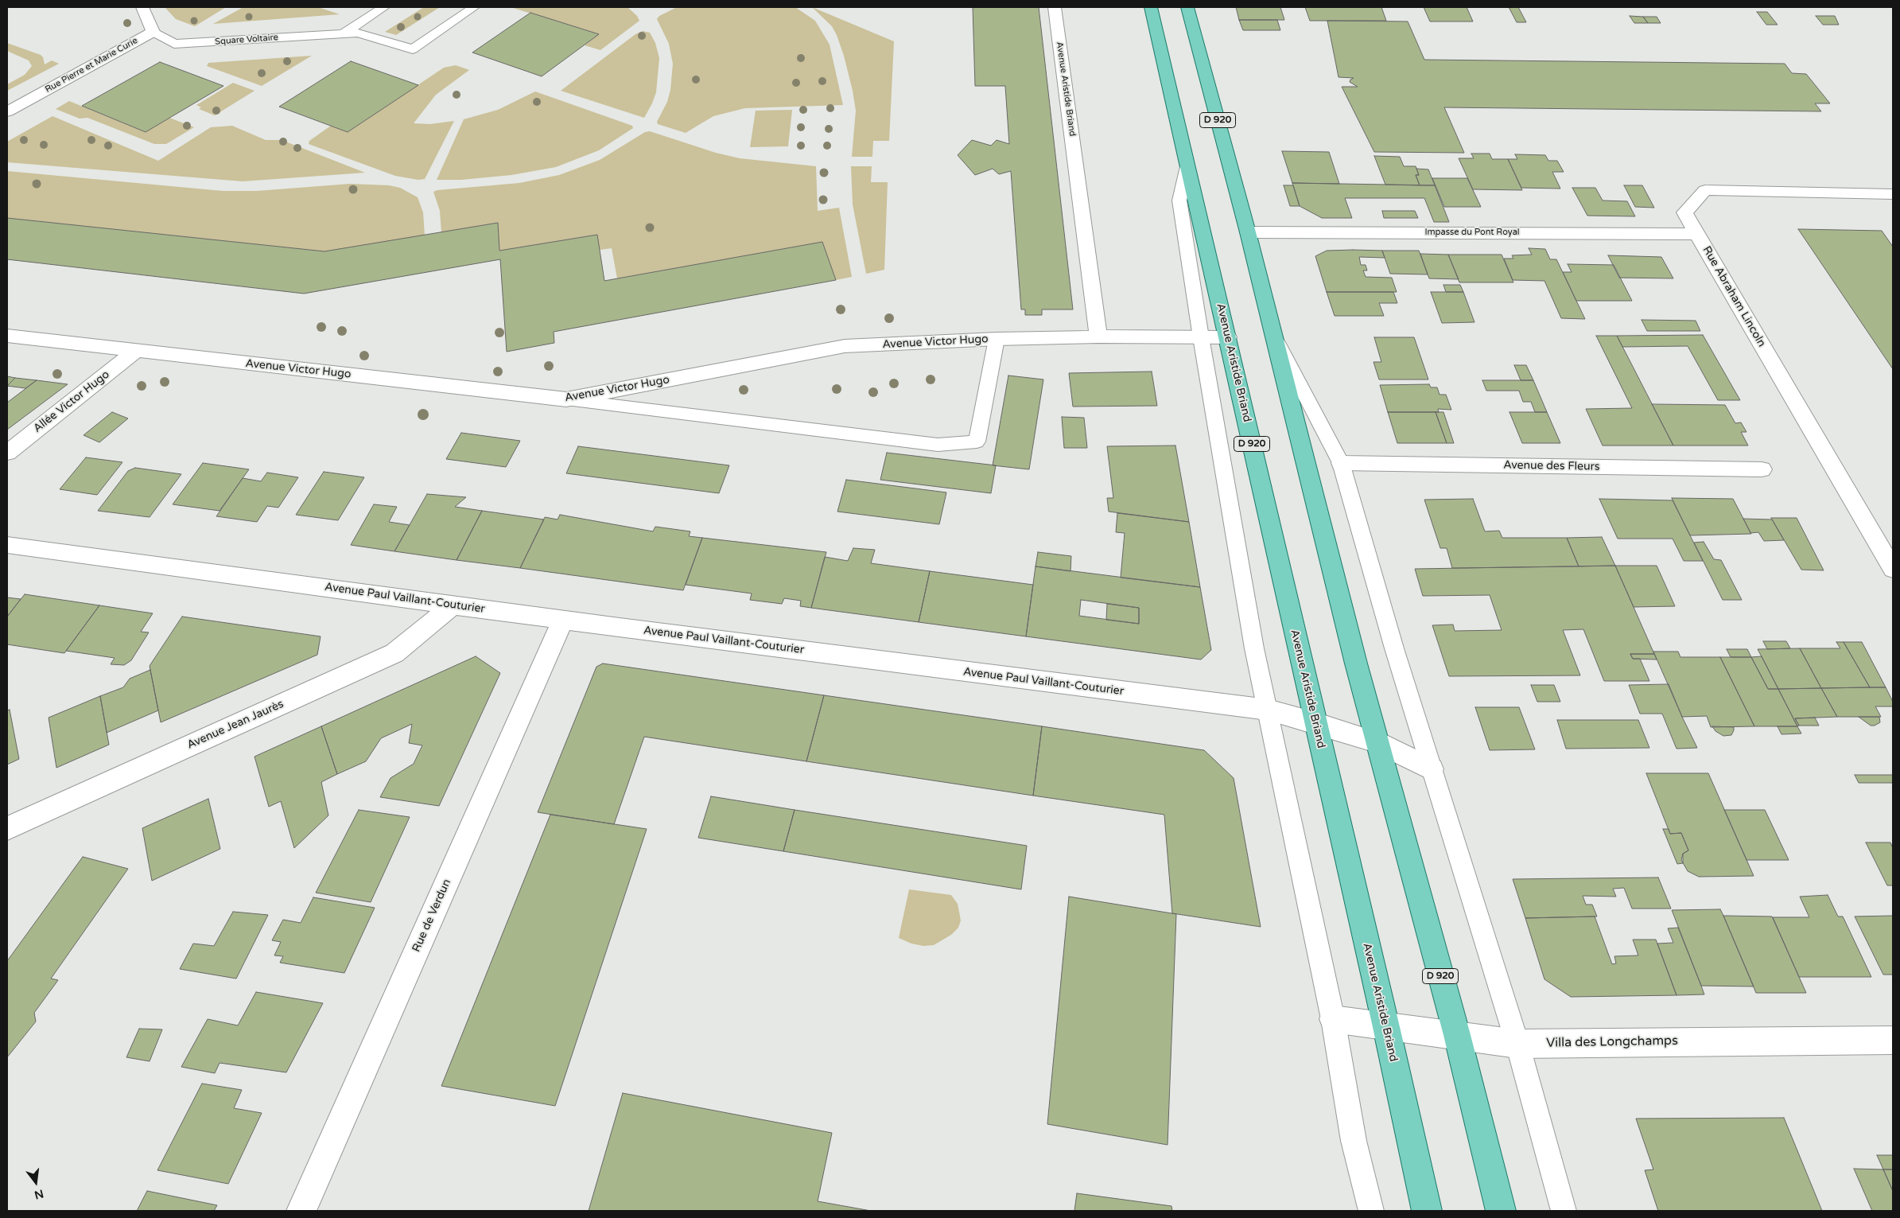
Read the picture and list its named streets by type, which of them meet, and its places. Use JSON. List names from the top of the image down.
{
  "streets": {
    "main road": ["Avenue Aristide Briand", "D 920"],
    "street": [
      "Rue Pierre et Marie Curie",
      "Impasse du Pont Royal",
      "Rue Abraham Lincoln",
      "Avenue Victor Hugo",
      "Allée Victor Hugo",
      "Avenue des Fleurs",
      "Avenue Paul Vaillant-Couturier",
      "Avenue Jean Jaurès",
      "Rue de Verdun",
      "Villa des Longchamps"
    ],
    "lane": ["Square Voltaire"]
  },
  "crossings": [
    ["Square Voltaire", "Rue Pierre et Marie Curie"],
    ["Avenue Aristide Briand", "Avenue Victor Hugo"],
    ["Avenue Aristide Briand", "Avenue Paul Vaillant-Couturier"],
    ["Avenue Aristide Briand", "Villa des Longchamps"],
    ["D 920", "Impasse du Pont Royal"],
    ["D 920", "Avenue Paul Vaillant-Couturier"],
    ["D 920", "Villa des Longchamps"],
    ["Impasse du Pont Royal", "Rue Abraham Lincoln"],
    ["Avenue Victor Hugo", "Allée Victor Hugo"],
    ["Avenue Paul Vaillant-Couturier", "Avenue Jean Jaurès"],
    ["Avenue Paul Vaillant-Couturier", "Rue de Verdun"]
  ],
  "north": "bottom"
}
